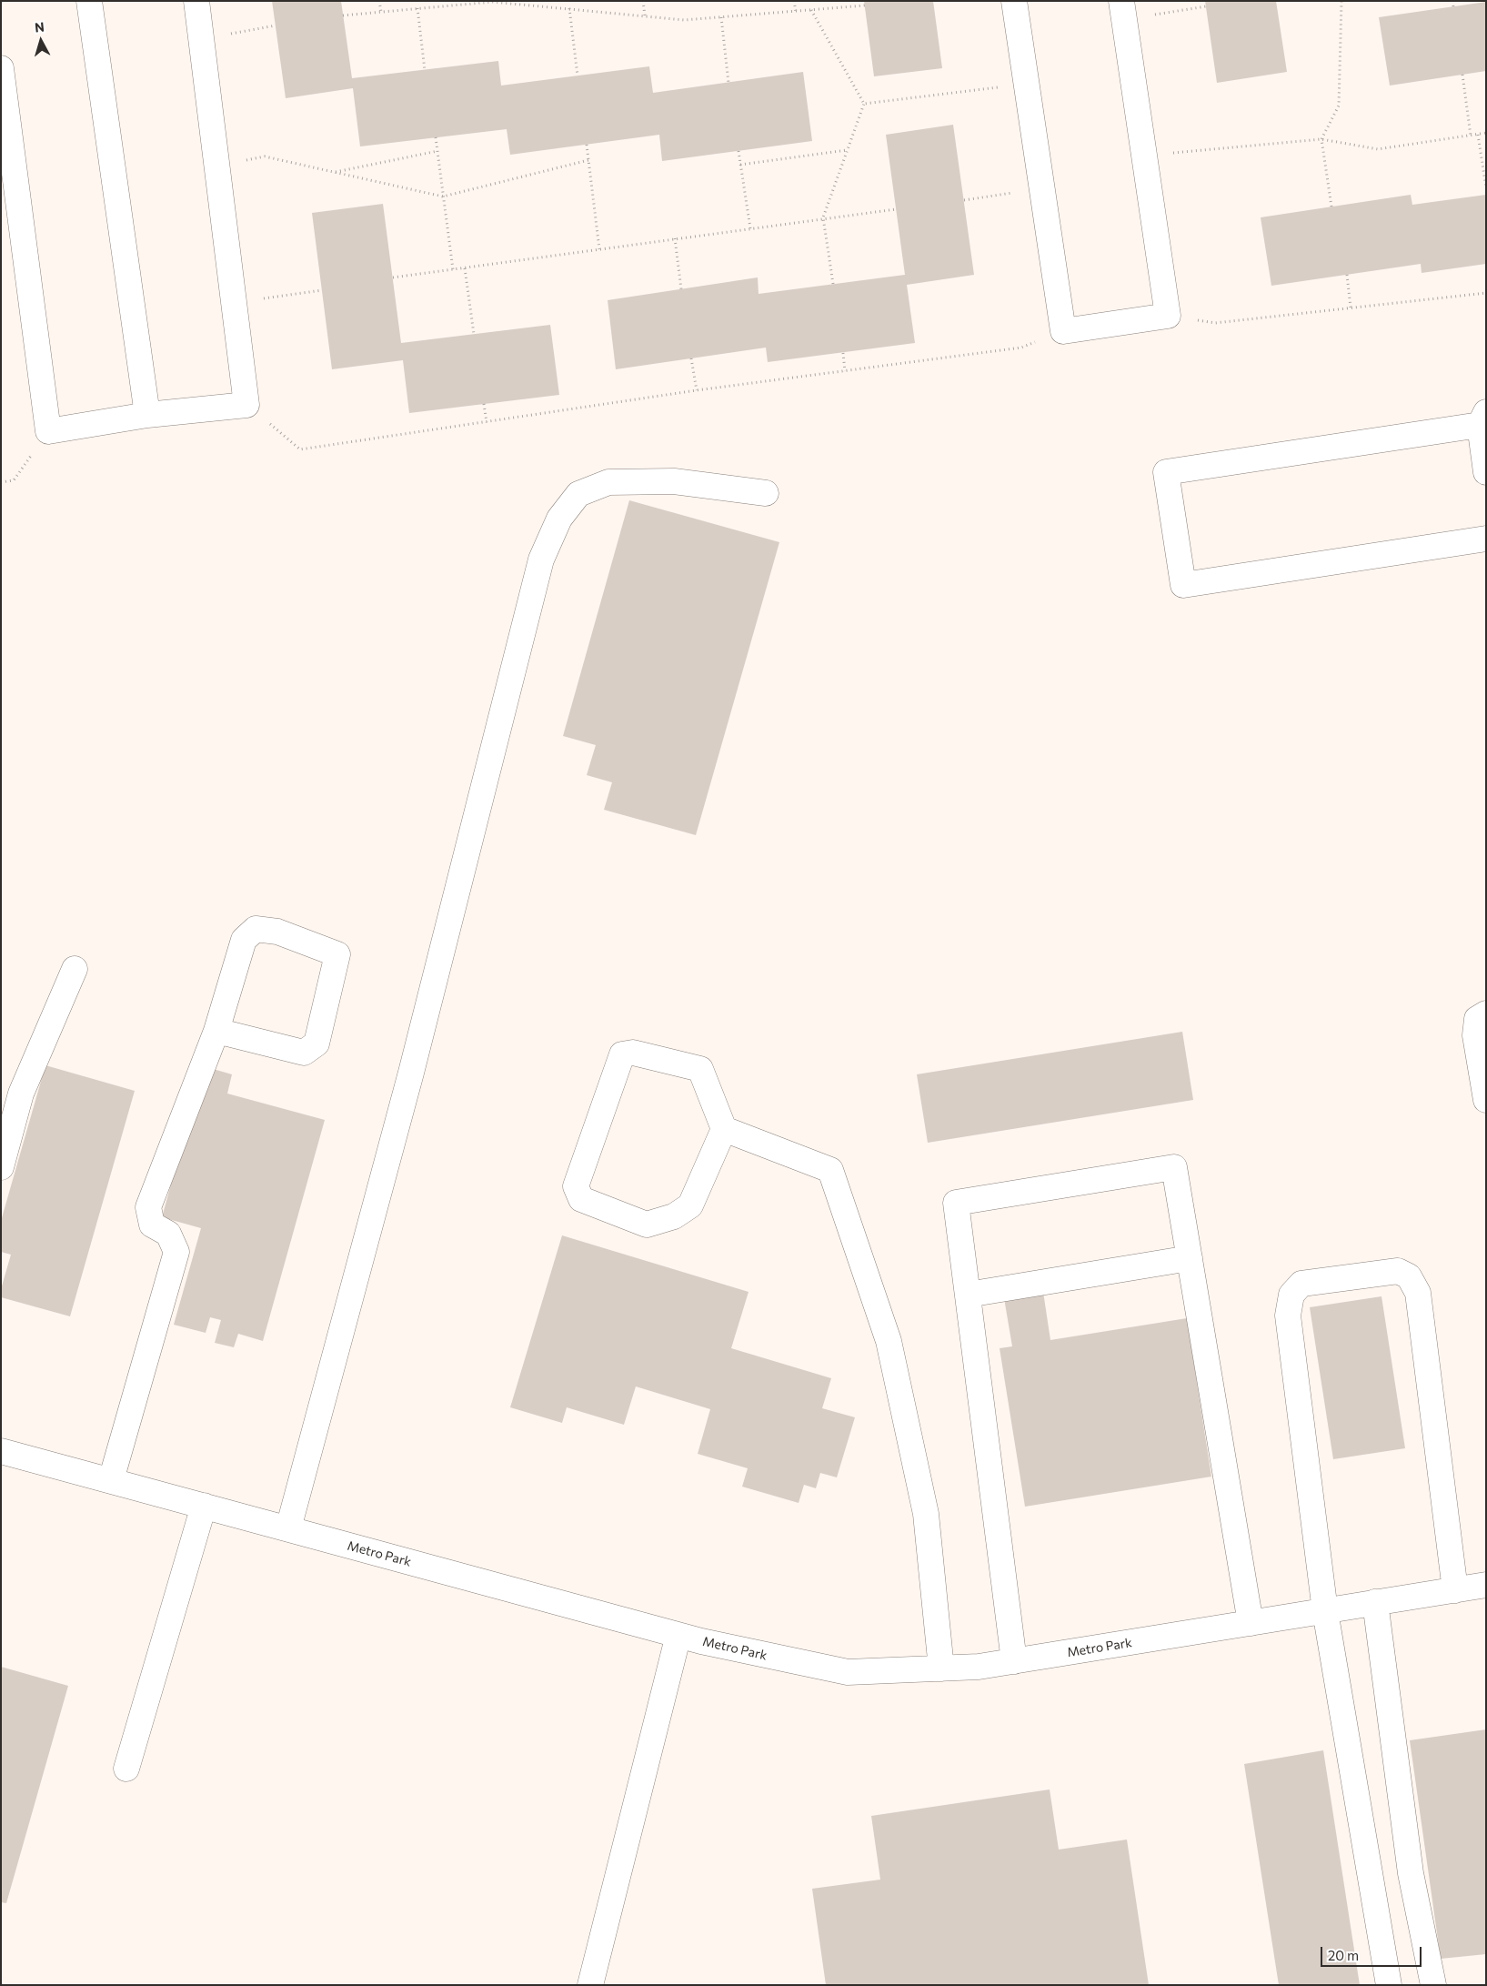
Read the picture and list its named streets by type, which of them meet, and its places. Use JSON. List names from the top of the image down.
{
  "streets": {
    "street": ["Metro Park"]
  },
  "scale_bar": "20 m",
  "north": "top"
}
